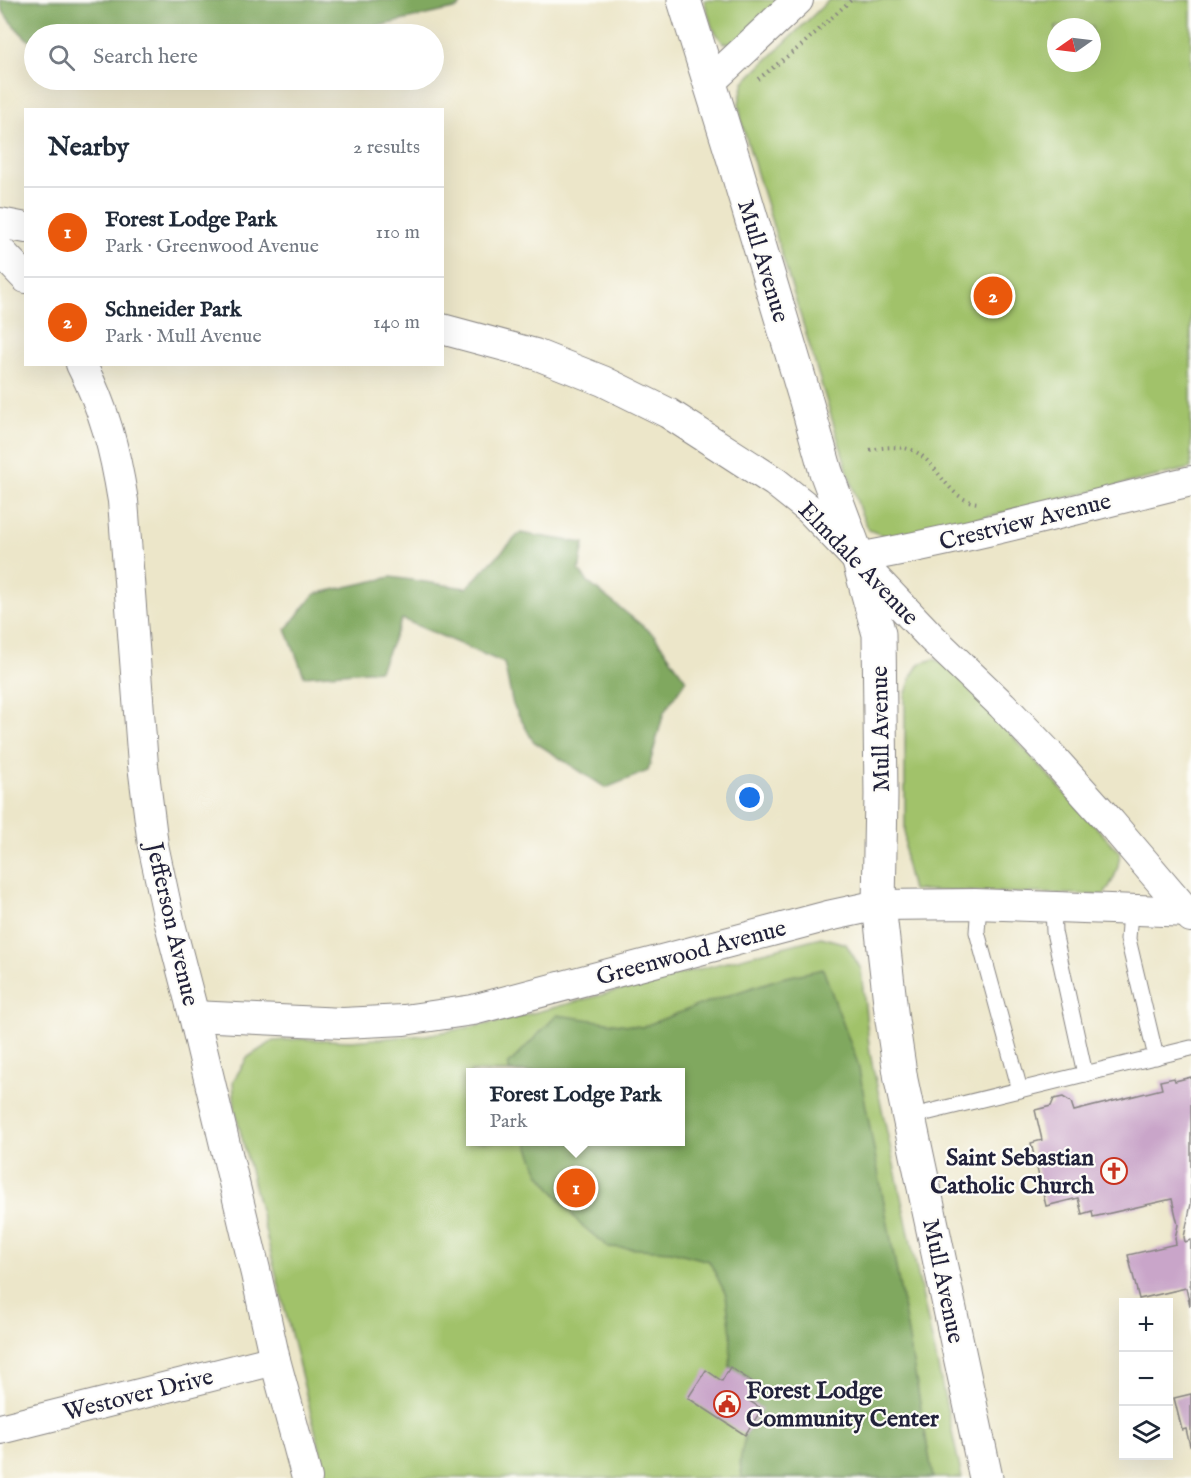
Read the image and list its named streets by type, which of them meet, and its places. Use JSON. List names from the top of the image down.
{
  "streets": {
    "street": [
      "Mull Avenue",
      "Crestview Avenue",
      "Elmdale Avenue",
      "Jefferson Avenue",
      "Greenwood Avenue",
      "Westover Drive"
    ]
  },
  "crossings": [
    ["Mull Avenue", "Crestview Avenue"],
    ["Mull Avenue", "Elmdale Avenue"],
    ["Mull Avenue", "Greenwood Avenue"],
    ["Crestview Avenue", "Elmdale Avenue"],
    ["Elmdale Avenue", "Greenwood Avenue"],
    ["Jefferson Avenue", "Greenwood Avenue"],
    ["Jefferson Avenue", "Westover Drive"]
  ],
  "places": {
    "church": ["Saint Sebastian Catholic Church"],
    "public building": ["Forest Lodge Community Center"]
  },
  "north": "left",
  "page": {
    "search": "Search here",
    "heading": ["Nearby", "2 results"],
    "list": [
      {
        "mark": "1",
        "name": "Forest Lodge Park",
        "note": "Park · Greenwood Avenue",
        "value": "110 m"
      },
      {
        "mark": "2",
        "name": "Schneider Park",
        "note": "Park · Mull Avenue",
        "value": "140 m"
      }
    ],
    "pins": ["2", "1"],
    "popup": ["Forest Lodge Park", "Park"],
    "map_buttons": ["+", "−"]
  }
}
